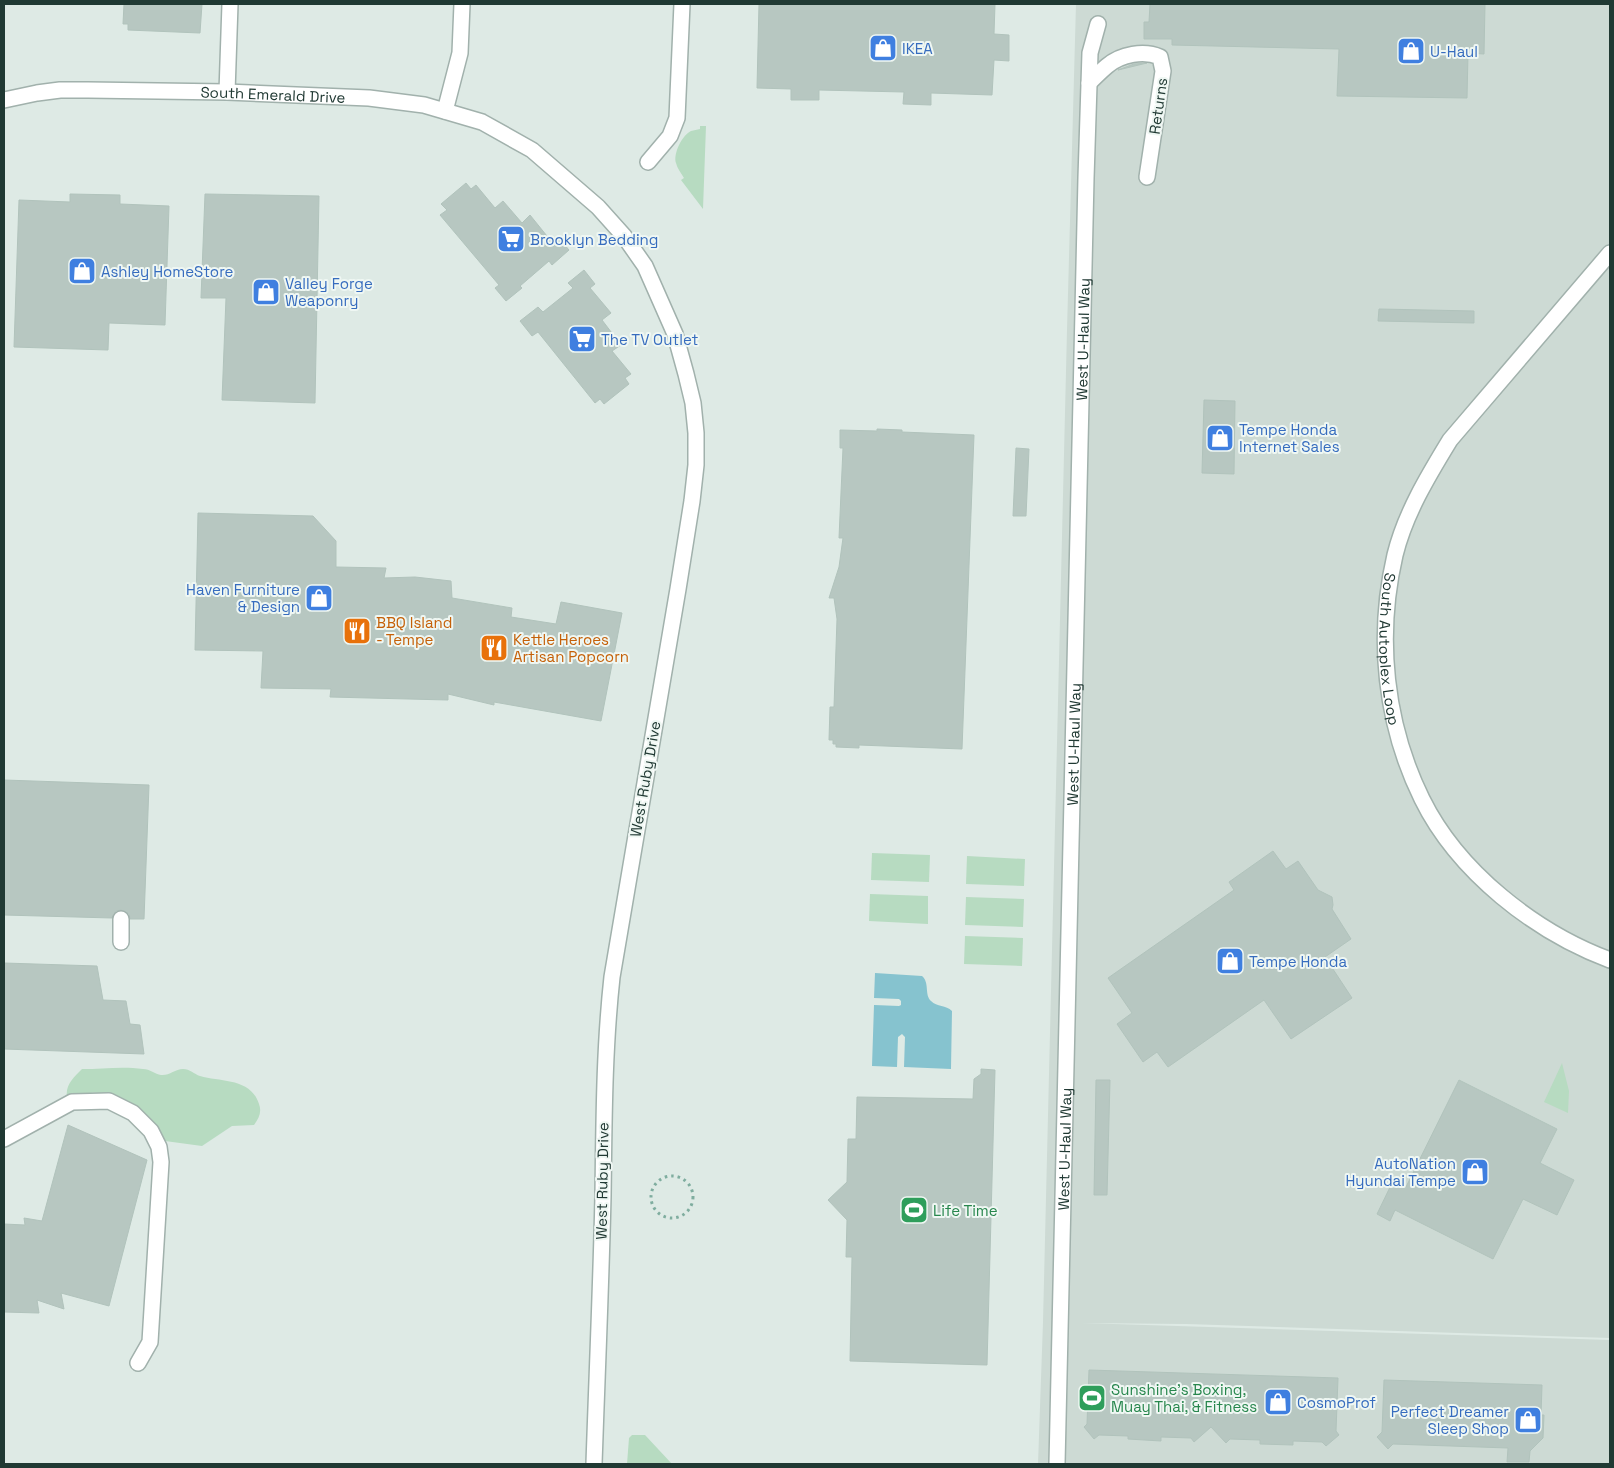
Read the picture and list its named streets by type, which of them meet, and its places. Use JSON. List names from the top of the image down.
{
  "streets": {
    "street": [
      "South Emerald Drive",
      "Returns",
      "West U-Haul Way",
      "South Autoplex Loop",
      "West Ruby Drive"
    ]
  },
  "crossings": [
    ["South Emerald Drive", "West Ruby Drive"],
    ["Returns", "West U-Haul Way"]
  ],
  "places": {
    "shop": [
      "IKEA",
      "U-Haul",
      "Ashley HomeStore",
      "Valley Forge Weaponry",
      "Tempe Honda Internet Sales",
      "Haven Furniture & Design",
      "Tempe Honda",
      "AutoNation Hyundai Tempe",
      "CosmoProf",
      "Perfect Dreamer Sleep Shop"
    ],
    "supermarket": ["Brooklyn Bedding", "The TV Outlet"],
    "restaurant": ["BBQ Island - Tempe", "Kettle Heroes Artisan Popcorn"],
    "sports": ["Life Time", "Sunshine's Boxing, Muay Thai, & Fitness"]
  }
}
